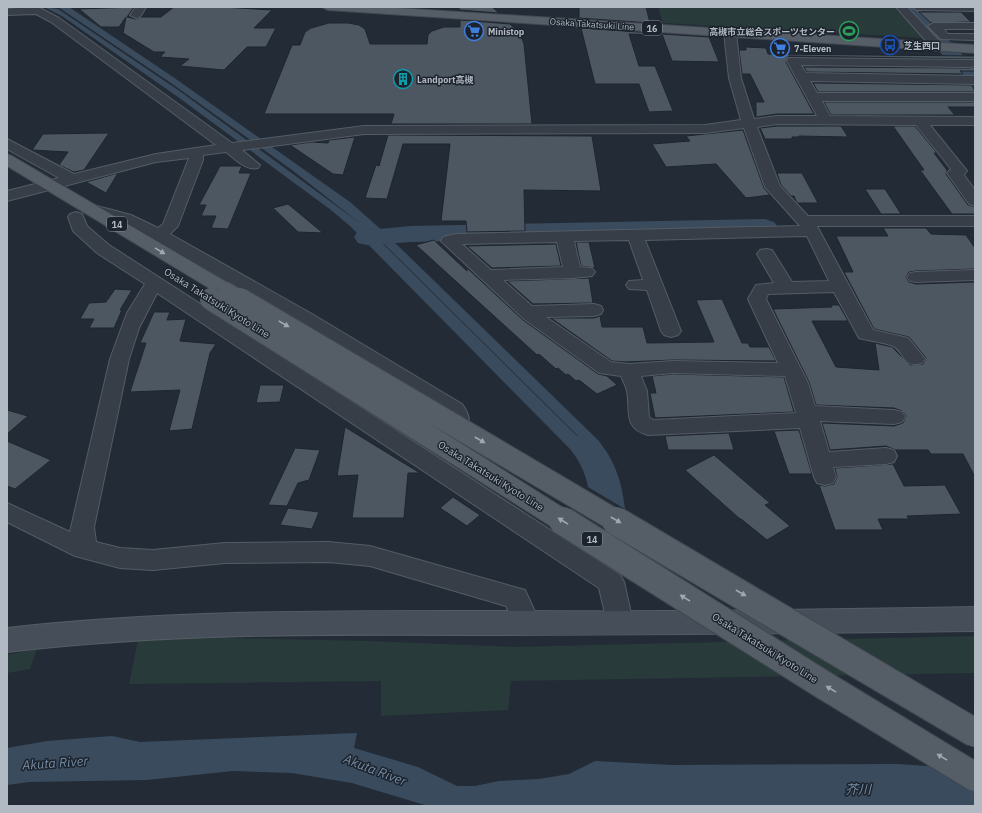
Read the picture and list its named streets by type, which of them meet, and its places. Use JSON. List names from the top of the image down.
{
  "streets": {
    "main road": [
      "Osaka Takatsuki Line",
      "16",
      "14",
      "Osaka Takatsuki Kyoto Line"
    ]
  },
  "water": ["Akuta River", "芥川"],
  "places": {
    "supermarket": ["Ministop", "7-Eleven"],
    "sports": ["高槻市立総合スポーツセンター"],
    "bus stop": ["芝生西口"],
    "building": ["Landport高槻"]
  }
}
